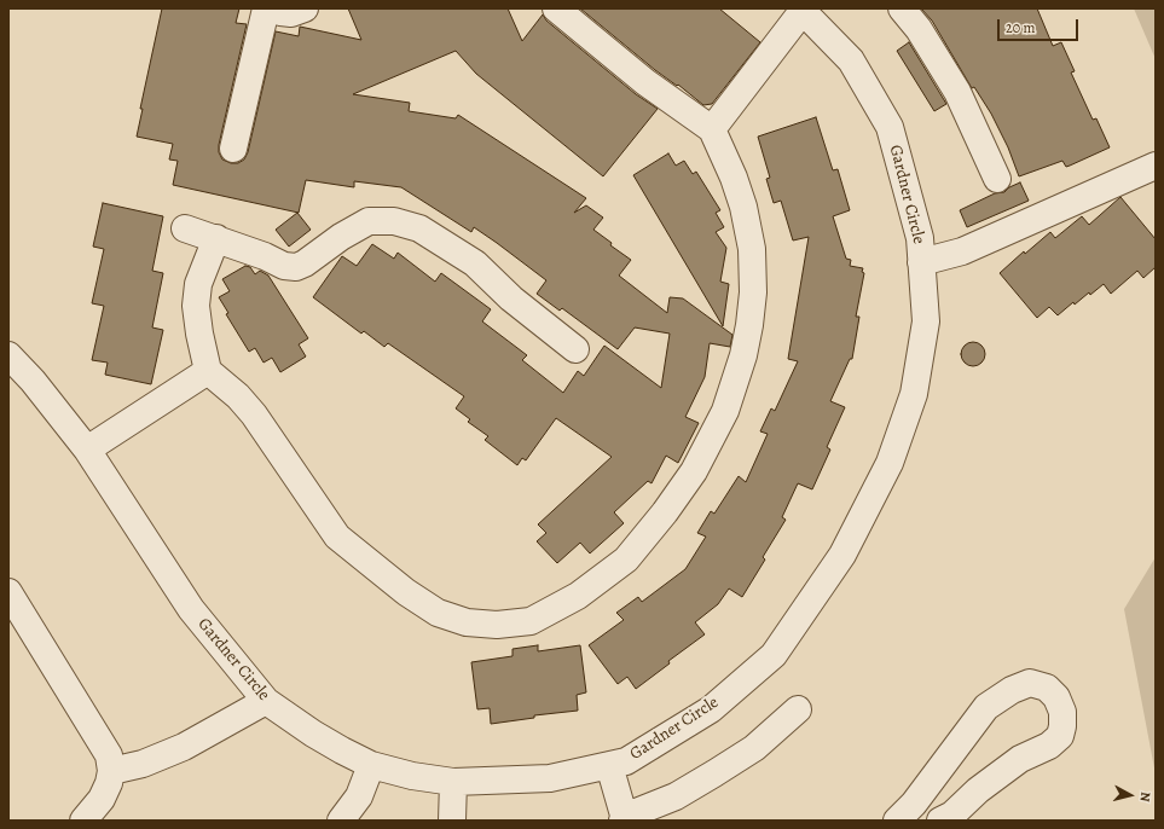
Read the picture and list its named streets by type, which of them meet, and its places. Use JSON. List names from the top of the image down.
{
  "streets": {
    "street": ["Gardner Circle"]
  },
  "scale_bar": "20 m",
  "north": "right"
}
